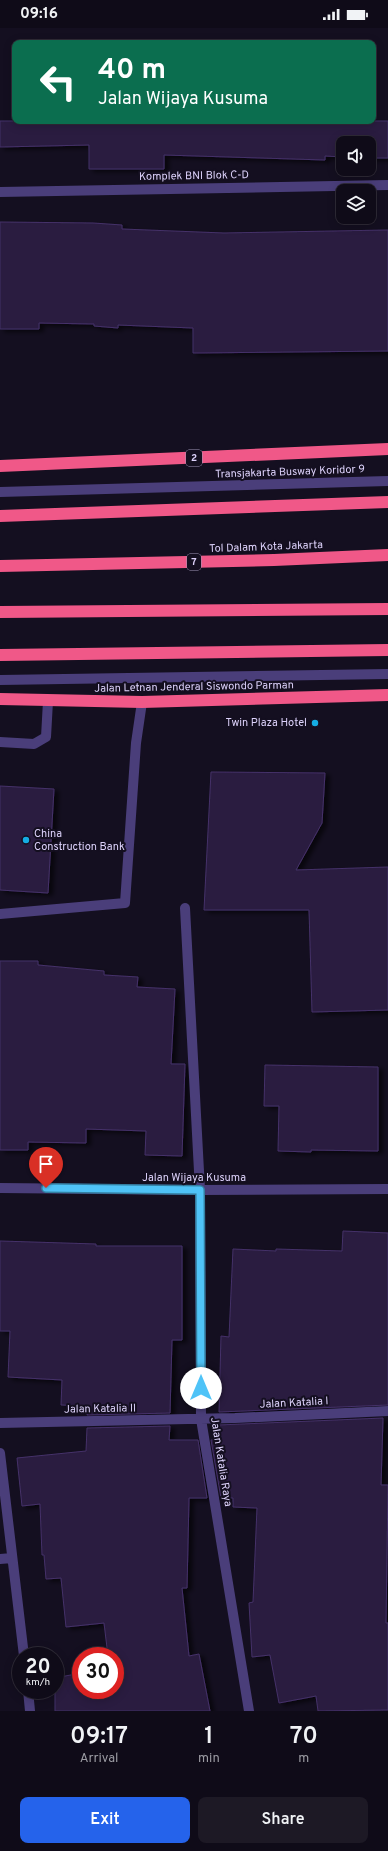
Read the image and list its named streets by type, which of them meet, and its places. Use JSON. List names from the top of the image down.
{
  "streets": {
    "highway": [
      "2",
      "Tol Dalam Kota Jakarta",
      "7",
      "Jalan Letnan Jenderal Siswondo Parman"
    ],
    "street": [
      "Komplek BNI Blok C-D",
      "Transjakarta Busway Koridor 9",
      "Jalan Wijaya Kusuma",
      "Jalan Katalia I",
      "Jalan Katalia II",
      "Jalan Katalia Raya"
    ]
  },
  "crossings": [
    ["Jalan Wijaya Kusuma", "Jalan Katalia Raya"],
    ["Jalan Katalia I", "Jalan Katalia II"],
    ["Jalan Katalia I", "Jalan Katalia Raya"],
    ["Jalan Katalia II", "Jalan Katalia Raya"]
  ],
  "places": ["Twin Plaza Hotel", "China Construction Bank"],
  "page": {
    "status": "09:16",
    "turn": ["40 m", "Jalan Wijaya Kusuma"],
    "speed": "20 km/h",
    "limit": "30",
    "eta": [
      "09:17",
      "Arrival",
      "1",
      "min",
      "70",
      "m"
    ],
    "buttons": ["Exit", "Share"]
  }
}
